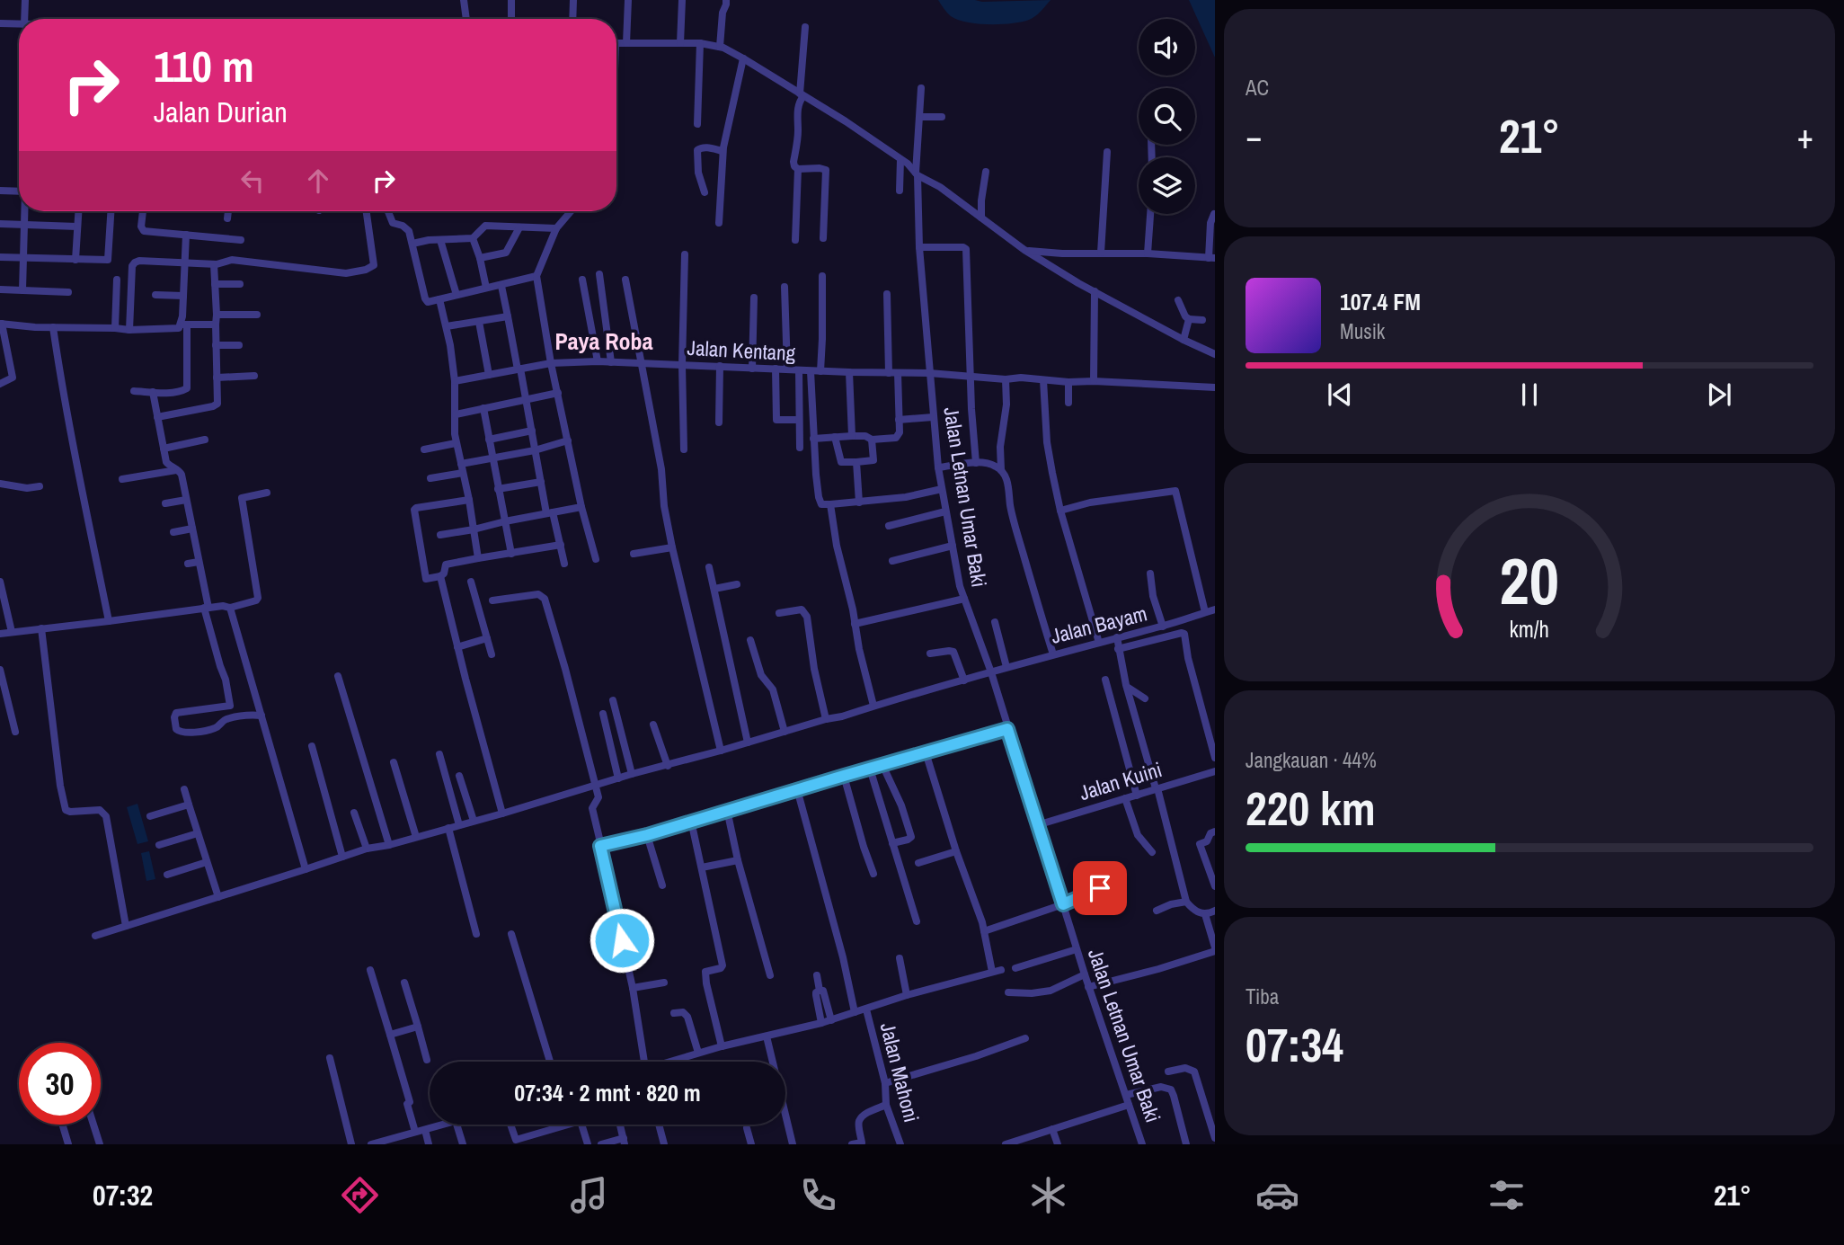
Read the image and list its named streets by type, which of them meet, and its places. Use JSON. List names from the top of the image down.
{
  "streets": {
    "street": [
      "Jalan Kentang",
      "Jalan Letnan Umar Baki",
      "Jalan Bayam",
      "Jalan Kuini",
      "Jalan Mahoni"
    ]
  },
  "crossings": [
    ["Jalan Kentang", "Jalan Letnan Umar Baki"],
    ["Jalan Letnan Umar Baki", "Jalan Bayam"],
    ["Jalan Letnan Umar Baki", "Jalan Kuini"]
  ],
  "districts": ["Paya Roba"],
  "page": {
    "tile": [
      "AC",
      ["Jangkauan · 44%", "220 km"],
      ["Tiba", "07:34"]
    ],
    "turn": ["110 m", "Jalan Durian"],
    "heat": ["−", "21°", "+"],
    "song": ["107.4 FM", "Musik"],
    "limit": "30",
    "trip": "07:34 · 2 mnt · 820 m",
    "tabs": ["07:32", "21°"],
    "gauge": ["20", "km/h"]
  }
}
